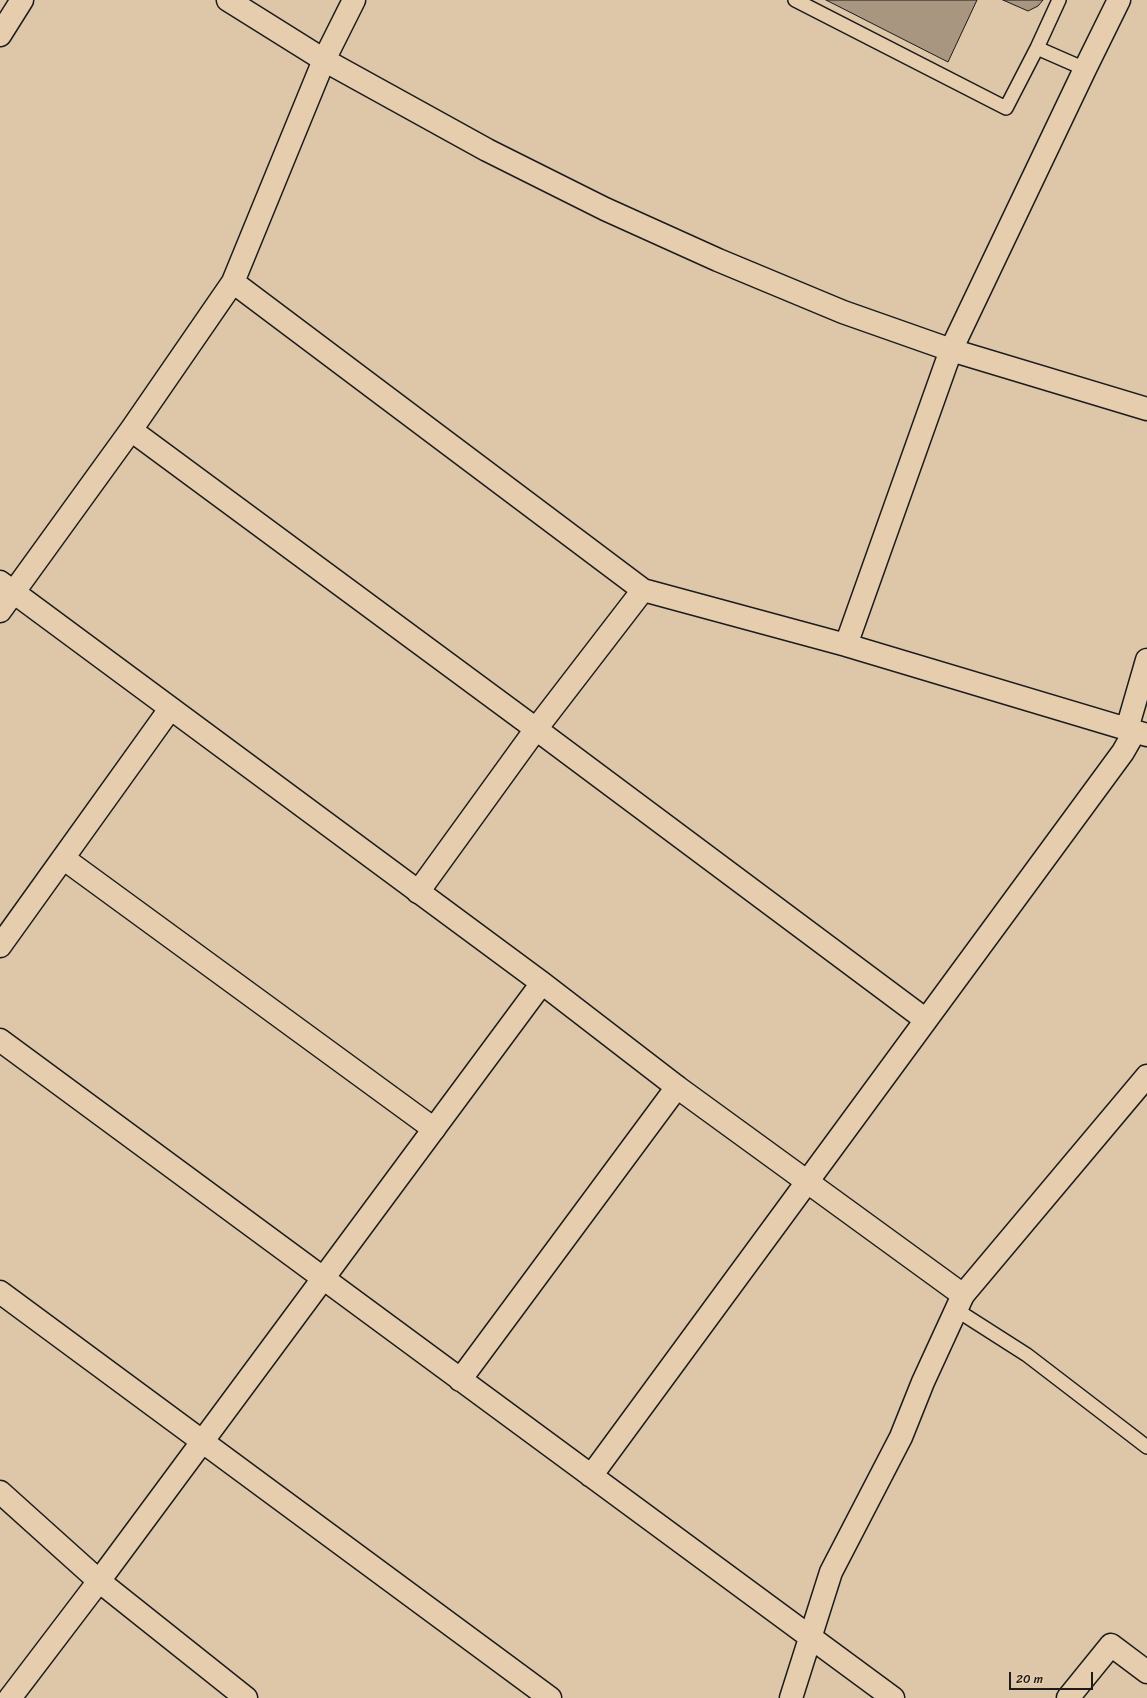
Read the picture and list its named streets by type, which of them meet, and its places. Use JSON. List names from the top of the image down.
{
  "scale_bar": "20 m"
}
